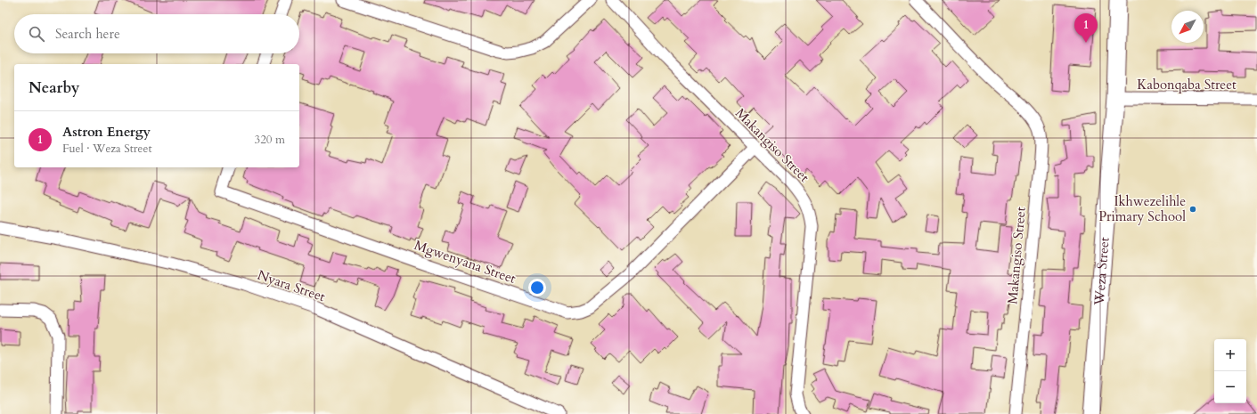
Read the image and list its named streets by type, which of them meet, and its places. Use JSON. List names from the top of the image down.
{
  "streets": {
    "street": [
      "Kabonqaba Street",
      "Makangiso Street",
      "Mgwenyana Street",
      "Weza Street",
      "Nyara Street"
    ]
  },
  "crossings": [
    ["Kabonqaba Street", "Weza Street"],
    ["Makangiso Street", "Mgwenyana Street"]
  ],
  "places": ["Ikhwezelihle Primary School"],
  "north": "bottom left",
  "page": {
    "pins": "1",
    "search": "Search here",
    "heading": "Nearby",
    "list": [
      {
        "mark": "1",
        "name": "Astron Energy",
        "note": "Fuel · Weza Street",
        "value": "320 m"
      }
    ],
    "map_buttons": ["+", "−"]
  }
}
